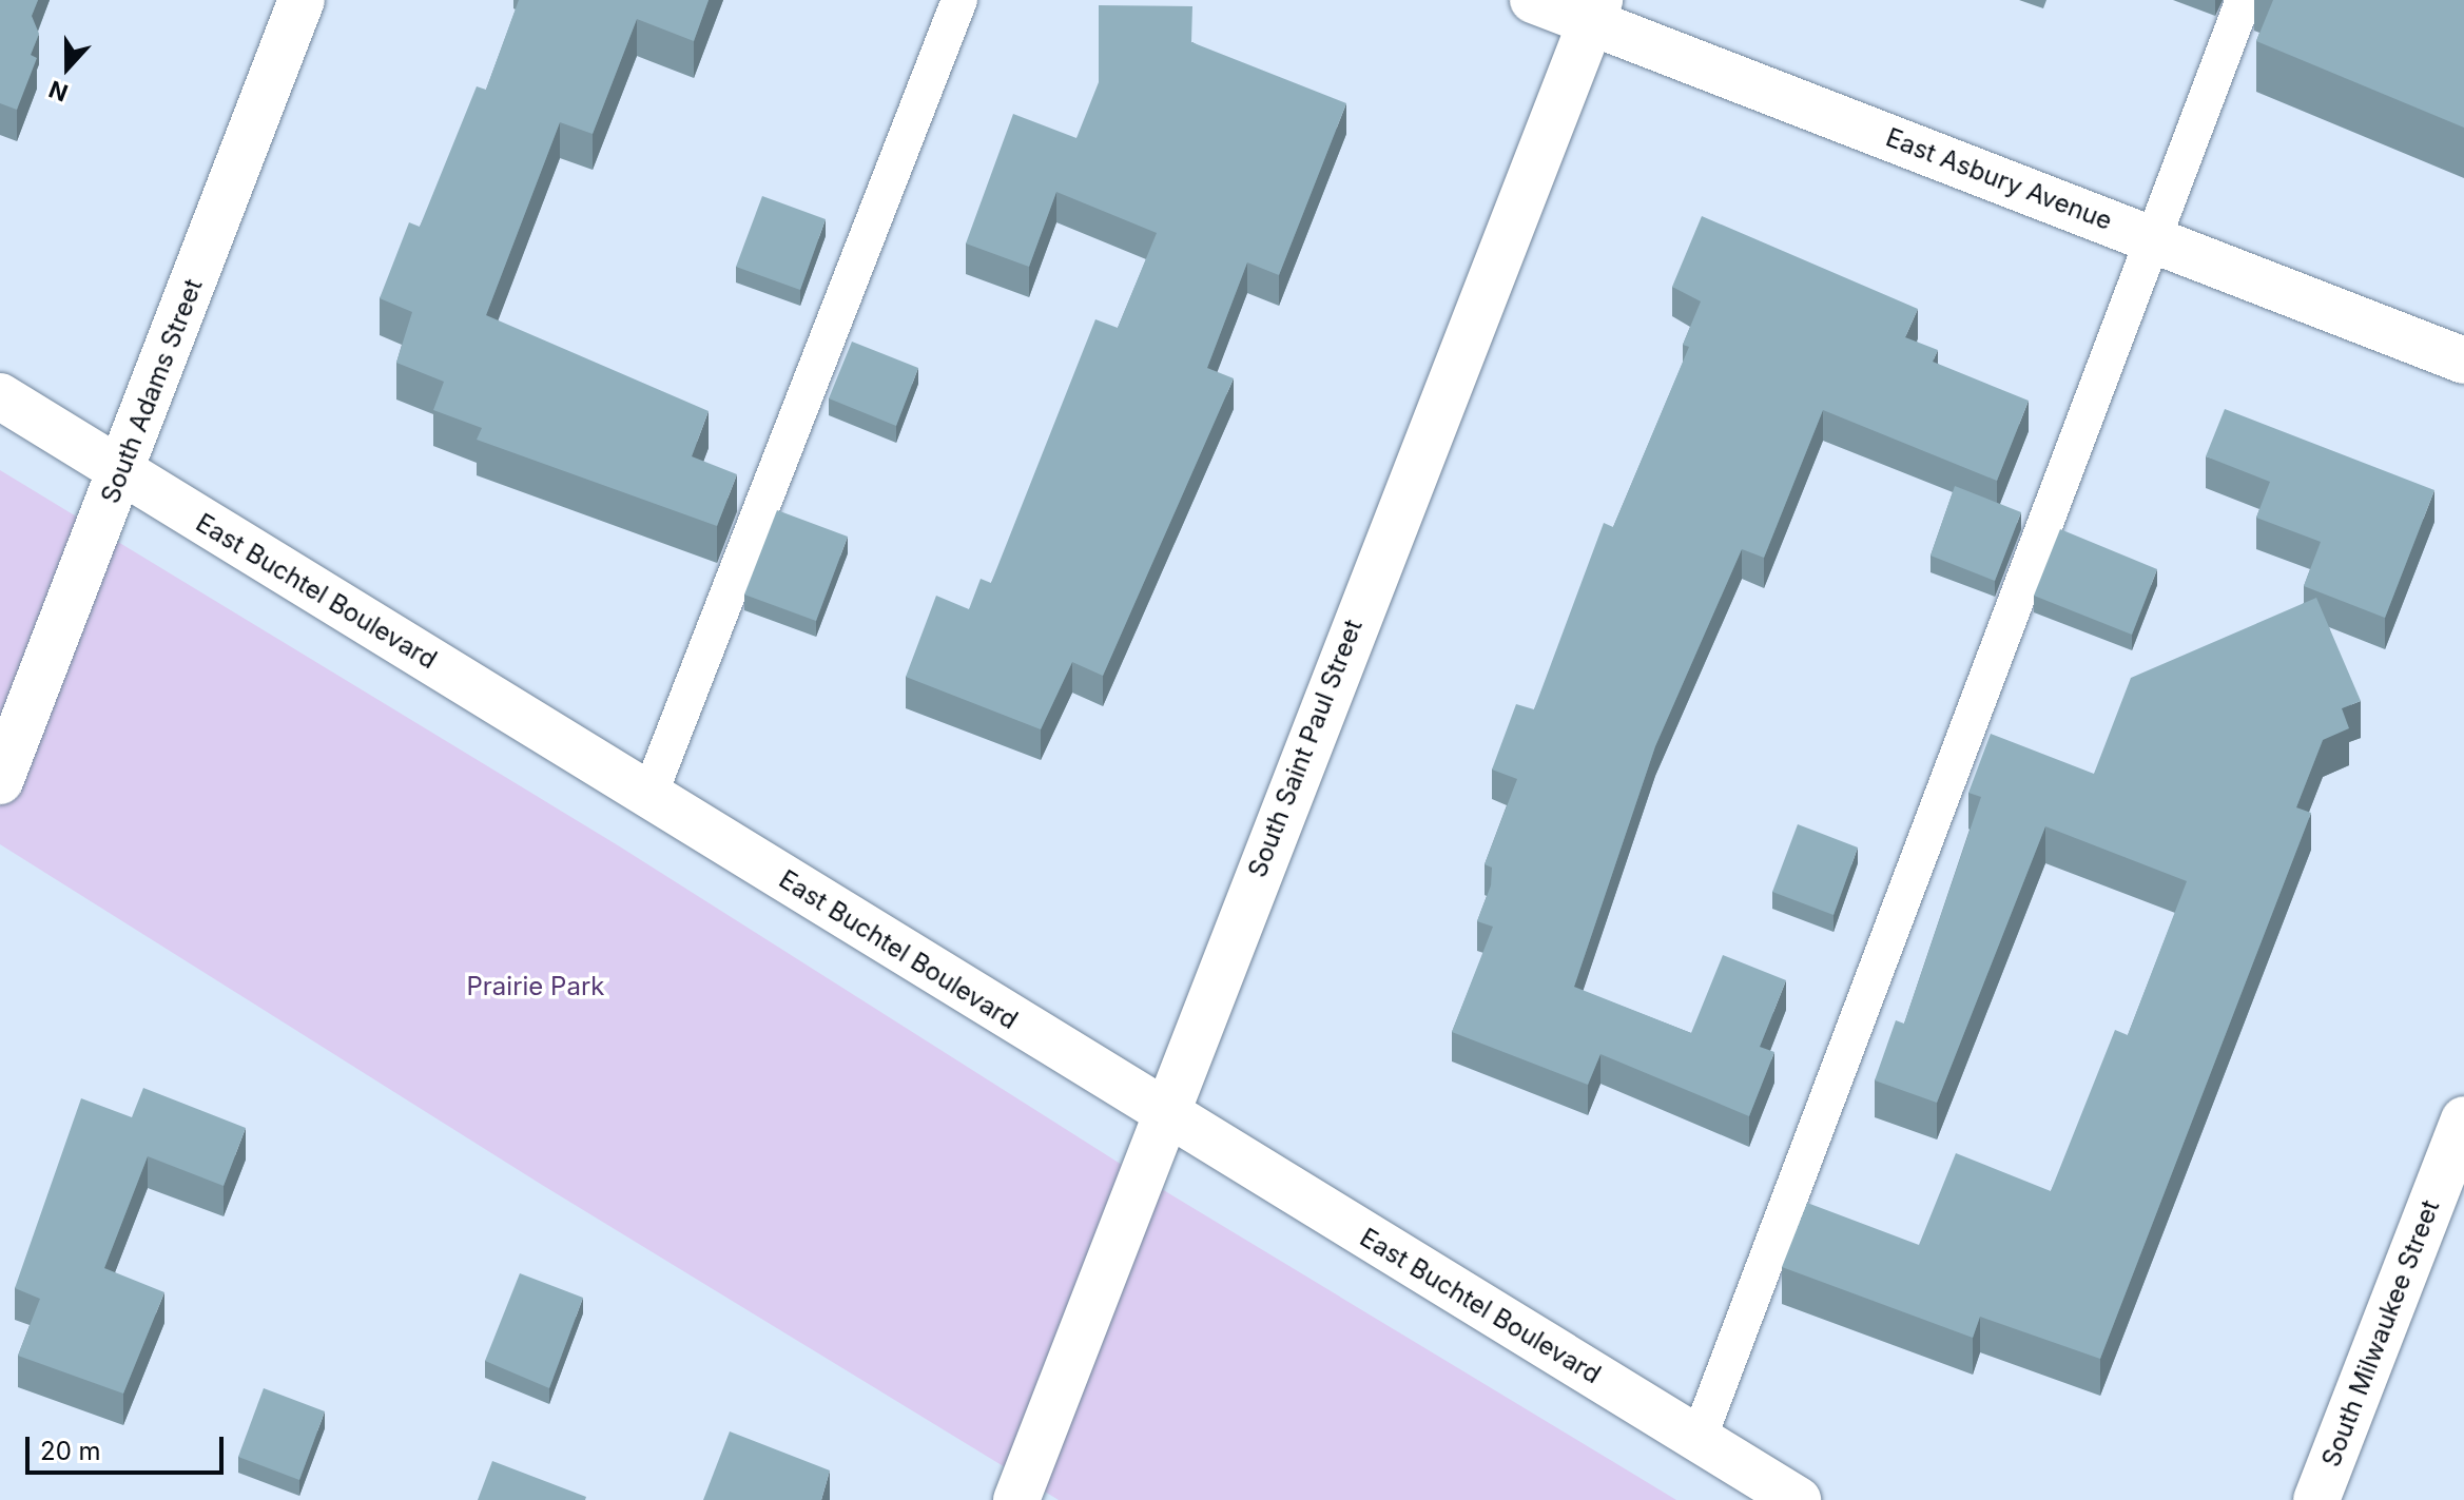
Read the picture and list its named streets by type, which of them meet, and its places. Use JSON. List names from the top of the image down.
{
  "streets": {
    "street": [
      "East Asbury Avenue",
      "South Adams Street",
      "East Buchtel Boulevard",
      "South Saint Paul Street",
      "South Milwaukee Street"
    ]
  },
  "crossings": [
    ["East Asbury Avenue", "South Saint Paul Street"],
    ["South Adams Street", "East Buchtel Boulevard"],
    ["East Buchtel Boulevard", "South Saint Paul Street"]
  ],
  "parks": ["Prairie Park"],
  "scale_bar": "20 m",
  "north": "bottom"
}
